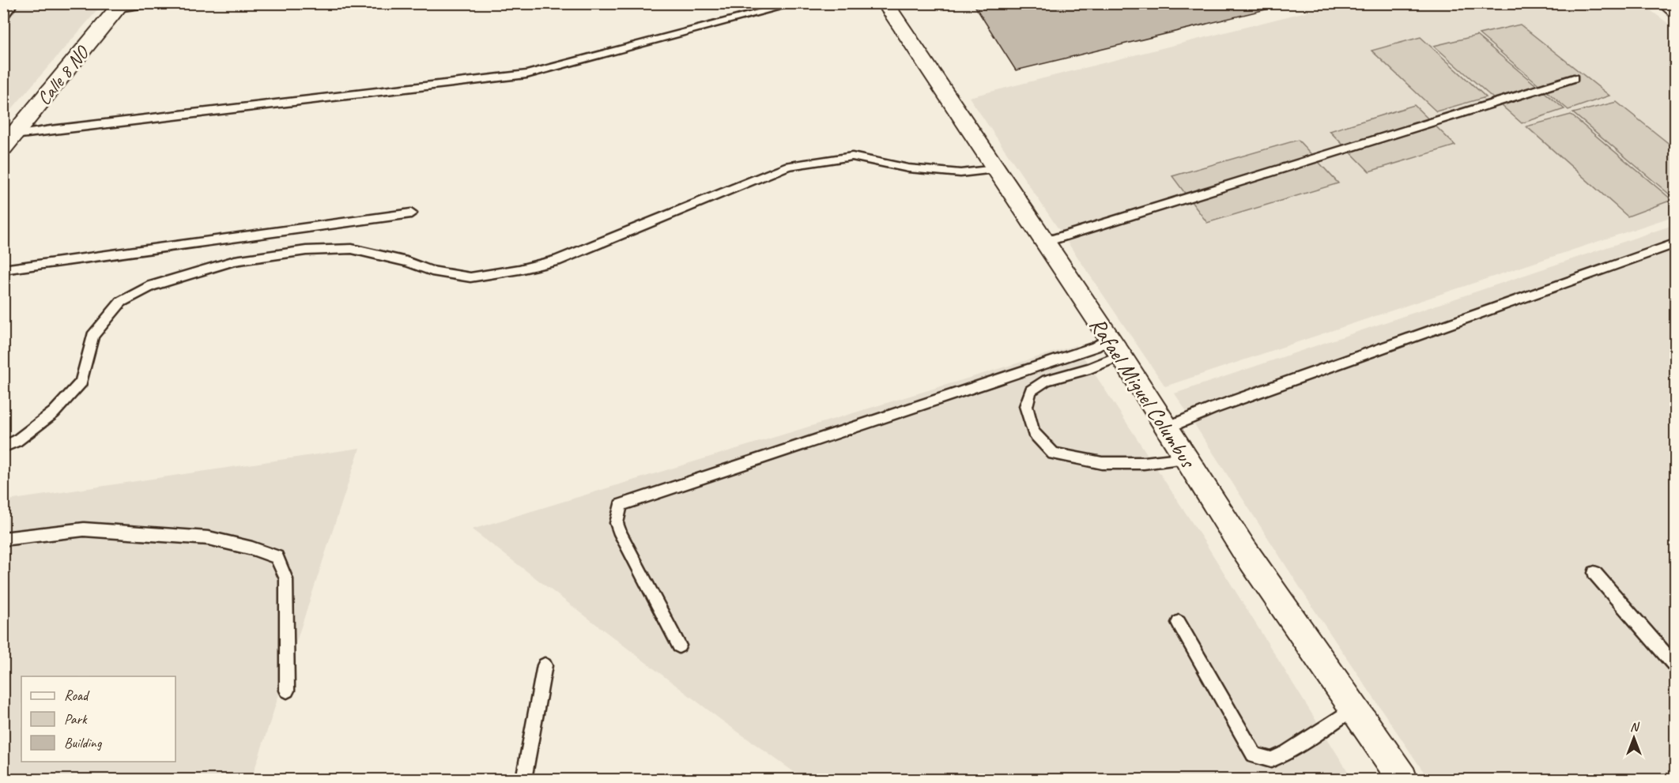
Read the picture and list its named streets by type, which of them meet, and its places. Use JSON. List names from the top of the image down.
{
  "streets": {
    "street": ["Calle 8 NO", "Rafael Miguel Columbus"]
  },
  "legend": ["Road", "Park", "Building"],
  "north": "top"
}
